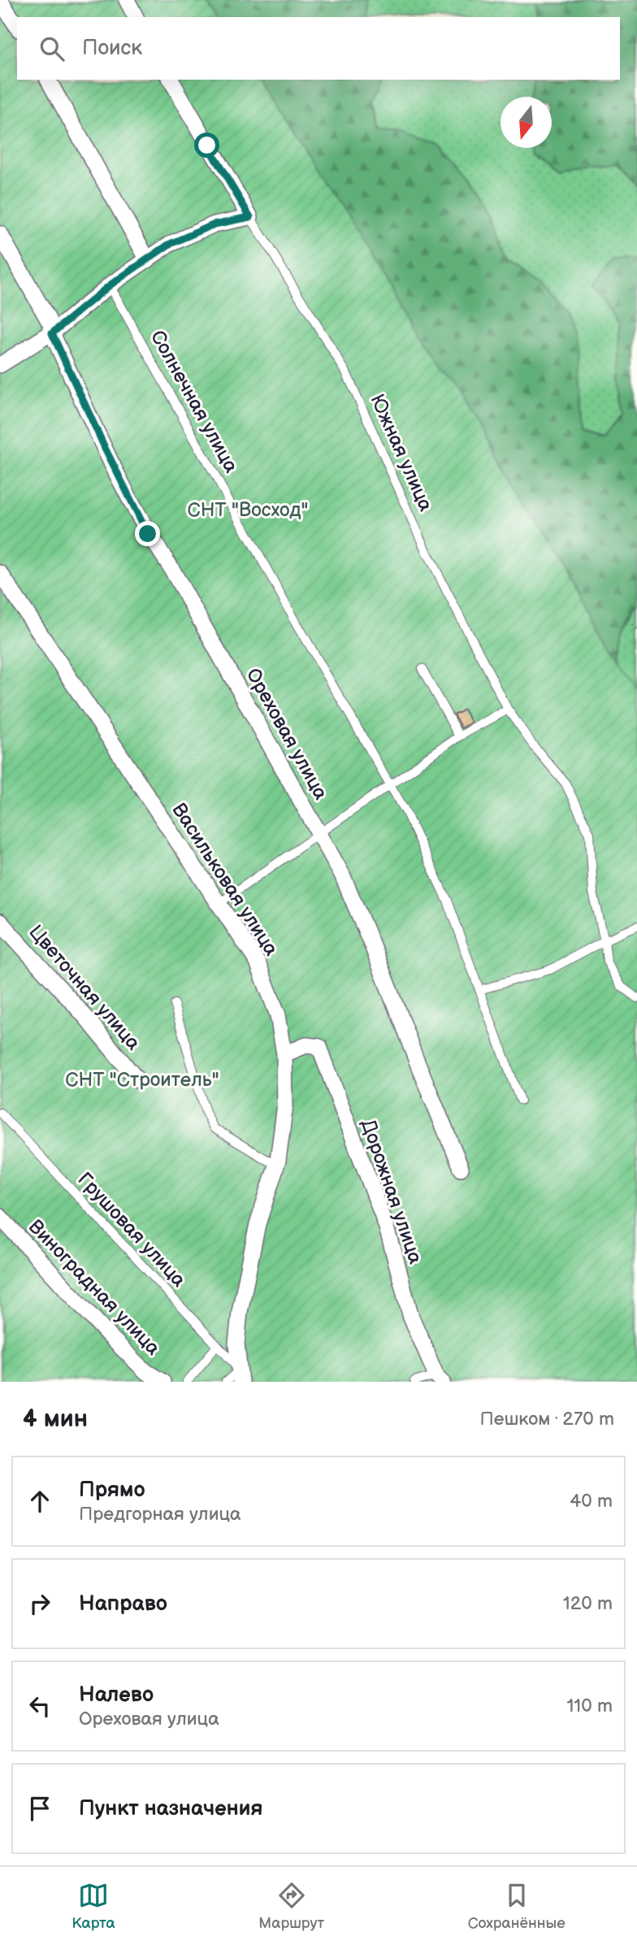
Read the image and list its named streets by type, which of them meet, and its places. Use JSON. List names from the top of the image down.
{
  "streets": {
    "street": [
      "Ореховая улица",
      "Васильковая улица",
      "Цветочная улица",
      "Дорожная улица",
      "Виноградная улица"
    ],
    "lane": ["Солнечная улица", "Южная улица", "Грушовая улица"]
  },
  "crossings": [
    ["Васильковая улица", "Дорожная улица"],
    ["Васильковая улица", "Грушовая улица"]
  ],
  "parks": ["СНТ \"Восход\"", "СНТ \"Строитель\""],
  "north": "bottom",
  "page": {
    "search": "Поиск",
    "heading": ["4 мин", "Пешком · 270 m"],
    "list": [
      ["Прямо", "Предгорная улица", "40 m"],
      ["Направо", "120 m"],
      ["Налево", "Ореховая улица", "110 m"],
      "Пункт назначения"
    ],
    "nav": ["Карта", "Маршрут", "Сохранённые"]
  }
}
